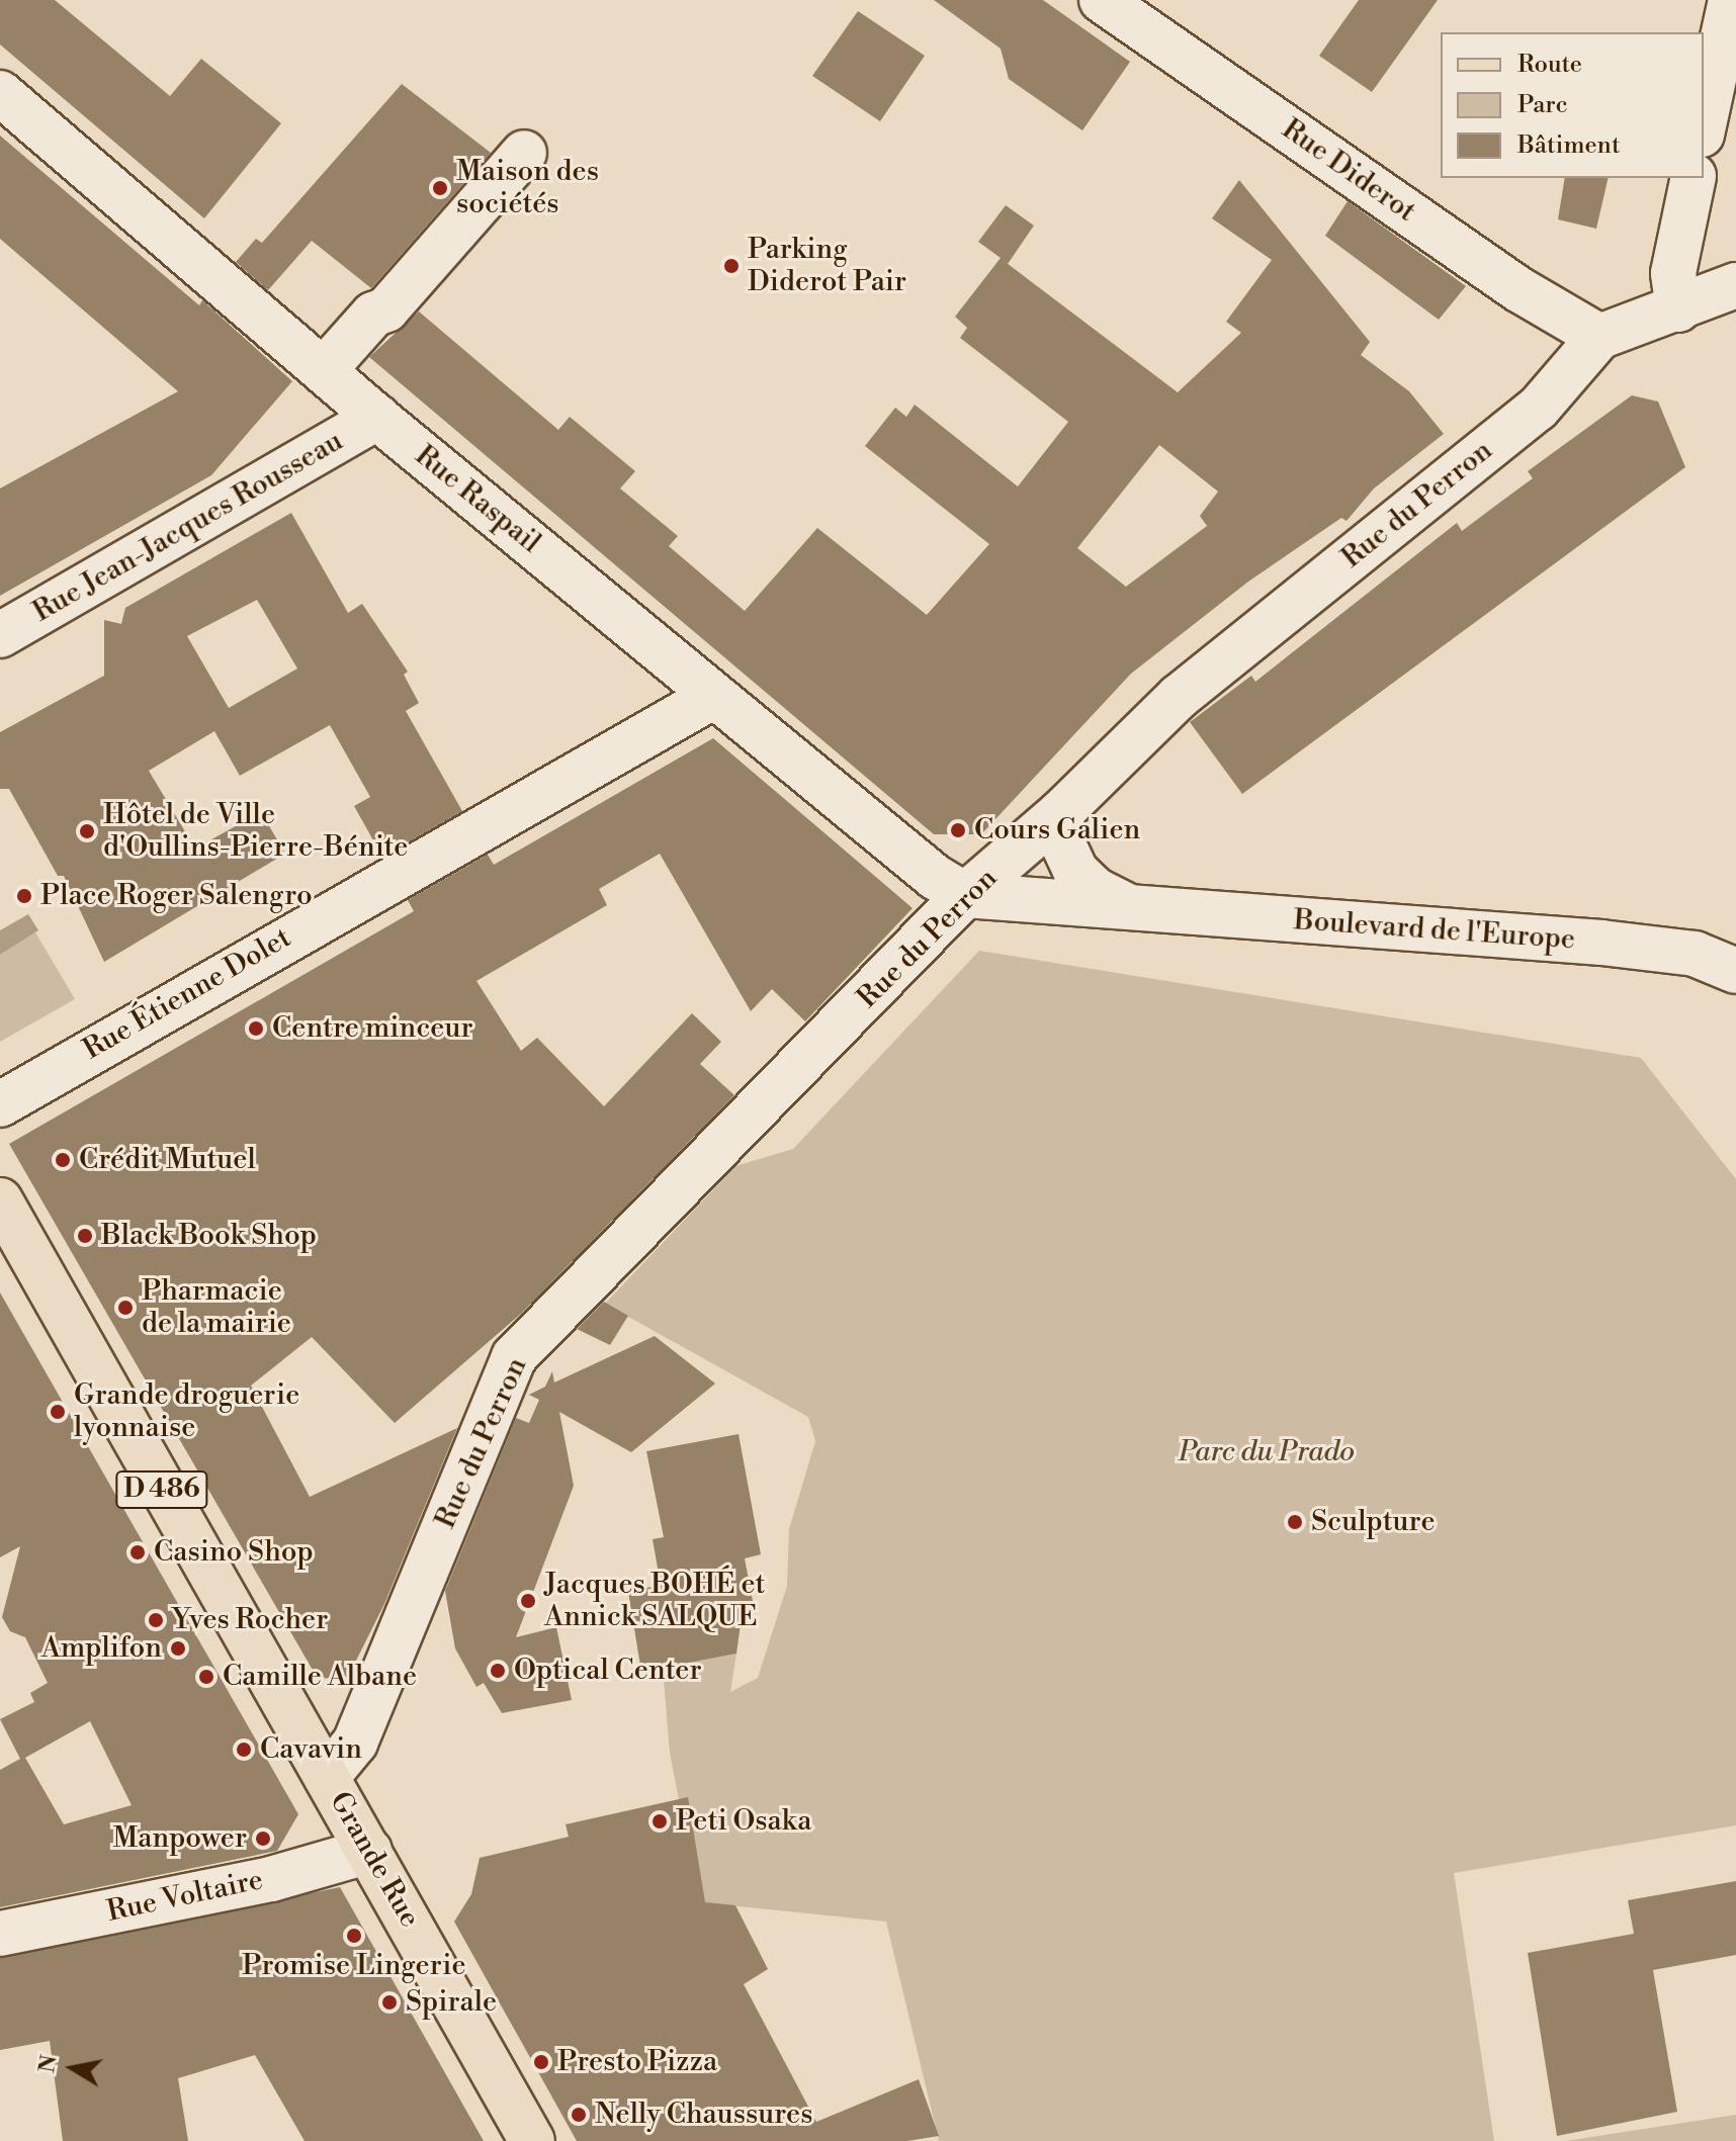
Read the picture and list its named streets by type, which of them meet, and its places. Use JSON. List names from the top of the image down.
{
  "streets": {
    "main road": ["D 486", "Grande Rue"],
    "street": [
      "Rue Diderot",
      "Rue Raspail",
      "Rue du Perron",
      "Rue Jean-Jacques Rousseau",
      "Boulevard de l'Europe",
      "Rue Étienne Dolet",
      "Rue Voltaire"
    ]
  },
  "crossings": [
    ["Rue Diderot", "Rue du Perron"],
    ["Rue Raspail", "Rue du Perron"],
    ["Rue Raspail", "Rue Jean-Jacques Rousseau"],
    ["Rue Raspail", "Boulevard de l'Europe"],
    ["Rue Raspail", "Rue Étienne Dolet"],
    ["Rue du Perron", "Boulevard de l'Europe"],
    ["Rue du Perron", "Grande Rue"],
    ["Grande Rue", "Rue Voltaire"]
  ],
  "parks": ["Parc du Prado"],
  "places": [
    "Maison des sociétés",
    "Parking Diderot Pair",
    "Cours Galien",
    "Hôtel de Ville d'Oullins-Pierre-Bénite",
    "Place Roger Salengro",
    "Centre minceur",
    "Crédit Mutuel",
    "Black Book Shop",
    "Pharmacie de la mairie",
    "Grande droguerie lyonnaise",
    "Sculpture",
    "Casino Shop",
    "Jacques BOHÉ et Annick SALQUE",
    "Yves Rocher",
    "Amplifon",
    "Optical Center",
    "Camille Albane",
    "Cavavin",
    "Peti Osaka",
    "Manpower",
    "Promise Lingerie",
    "Spirale",
    "Presto Pizza",
    "Nelly Chaussures"
  ],
  "legend": ["Route", "Parc", "Bâtiment"],
  "north": "left"
}
